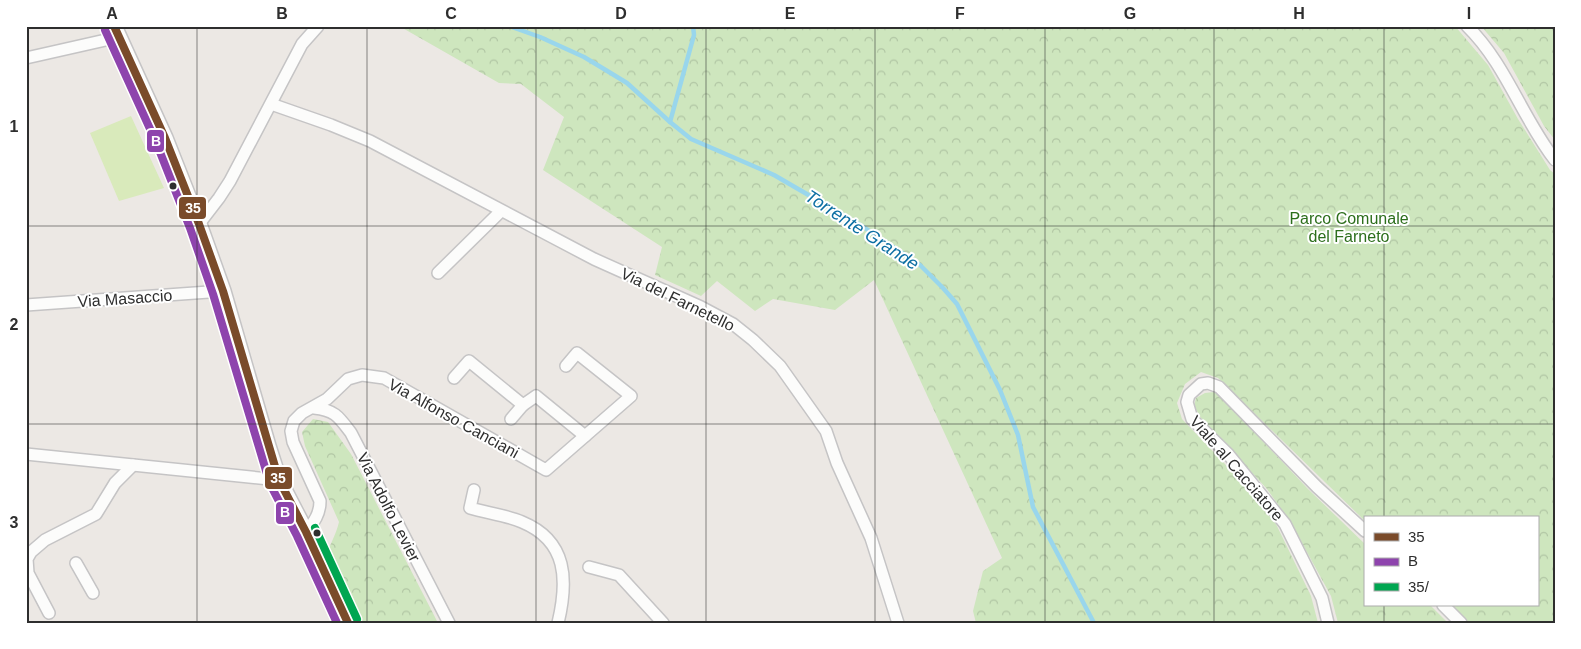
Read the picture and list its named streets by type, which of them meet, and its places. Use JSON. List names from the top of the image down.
{
  "streets": {
    "street": [
      "Via Masaccio",
      "Via del Farnetello",
      "Via Alfonso Canciani",
      "Viale al Cacciatore",
      "Via Adolfo Levier"
    ]
  },
  "crossings": [
    ["Via Alfonso Canciani", "Via Adolfo Levier"]
  ],
  "water": ["Torrente Grande"],
  "parks": ["Parco Comunale del Farneto"],
  "lines": ["transit line 35", "transit line B", "transit line 35/"],
  "legend": ["35", "B", "35/"],
  "grid": {
    "columns": [
      "A",
      "B",
      "C",
      "D",
      "E",
      "F",
      "G",
      "H",
      "I"
    ],
    "rows": ["1", "2", "3"]
  }
}
